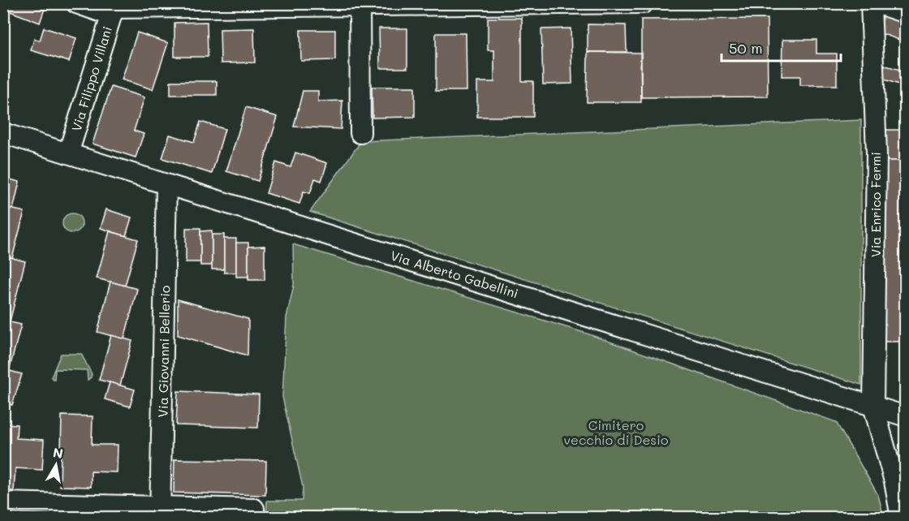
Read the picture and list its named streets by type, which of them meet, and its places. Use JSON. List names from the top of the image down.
{
  "streets": {
    "street": [
      "Via Filippo Villani",
      "Via Enrico Fermi",
      "Via Alberto Gabellini",
      "Via Giovanni Bellerio"
    ]
  },
  "crossings": [
    ["Via Filippo Villani", "Via Alberto Gabellini"],
    ["Via Enrico Fermi", "Via Alberto Gabellini"],
    ["Via Alberto Gabellini", "Via Giovanni Bellerio"]
  ],
  "parks": ["Cimitero vecchio di Desio"],
  "scale_bar": "50 m",
  "north": "top"
}
